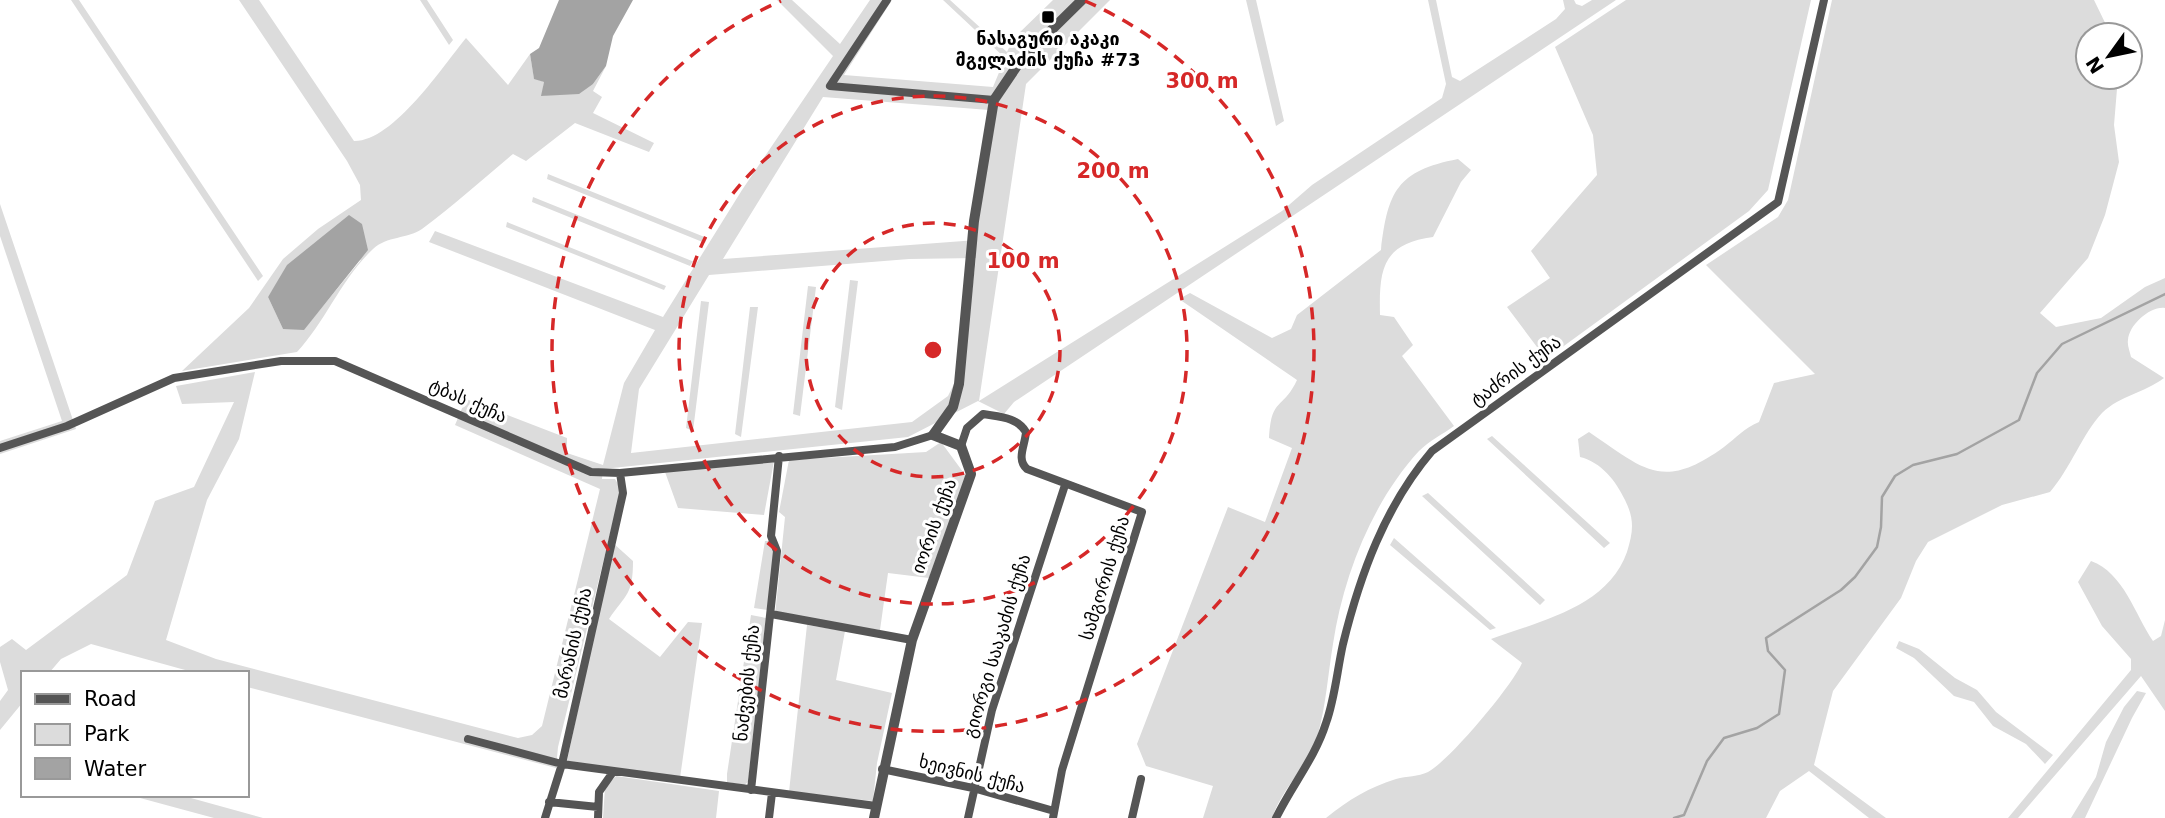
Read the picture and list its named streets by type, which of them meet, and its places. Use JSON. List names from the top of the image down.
{
  "streets": {
    "street": [
      "ტაძრის ქუჩა",
      "ტბას ქუჩა",
      "იორის ქუჩა",
      "სამგორის ქუჩა",
      "მარანის ქუჩა",
      "გიორგი სააკაძის ქუჩა",
      "ნაძვების ქუჩა",
      "ხეივნის ქუჩა"
    ]
  },
  "crossings": [
    ["ტბას ქუჩა", "მარანის ქუჩა"],
    ["ტბას ქუჩა", "ნაძვების ქუჩა"],
    ["იორის ქუჩა", "სამგორის ქუჩა"],
    ["იორის ქუჩა", "ხეივნის ქუჩა"],
    ["სამგორის ქუჩა", "გიორგი სააკაძის ქუჩა"],
    ["სამგორის ქუჩა", "ხეივნის ქუჩა"],
    ["გიორგი სააკაძის ქუჩა", "ხეივნის ქუჩა"]
  ],
  "places": {
    "transit": ["ნასაგური აკაკი მგელაძის ქუჩა #73"]
  },
  "legend": ["Road", "Park", "Water"],
  "north": "bottom left",
  "rings": ["300 m", "200 m", "100 m"]
}
